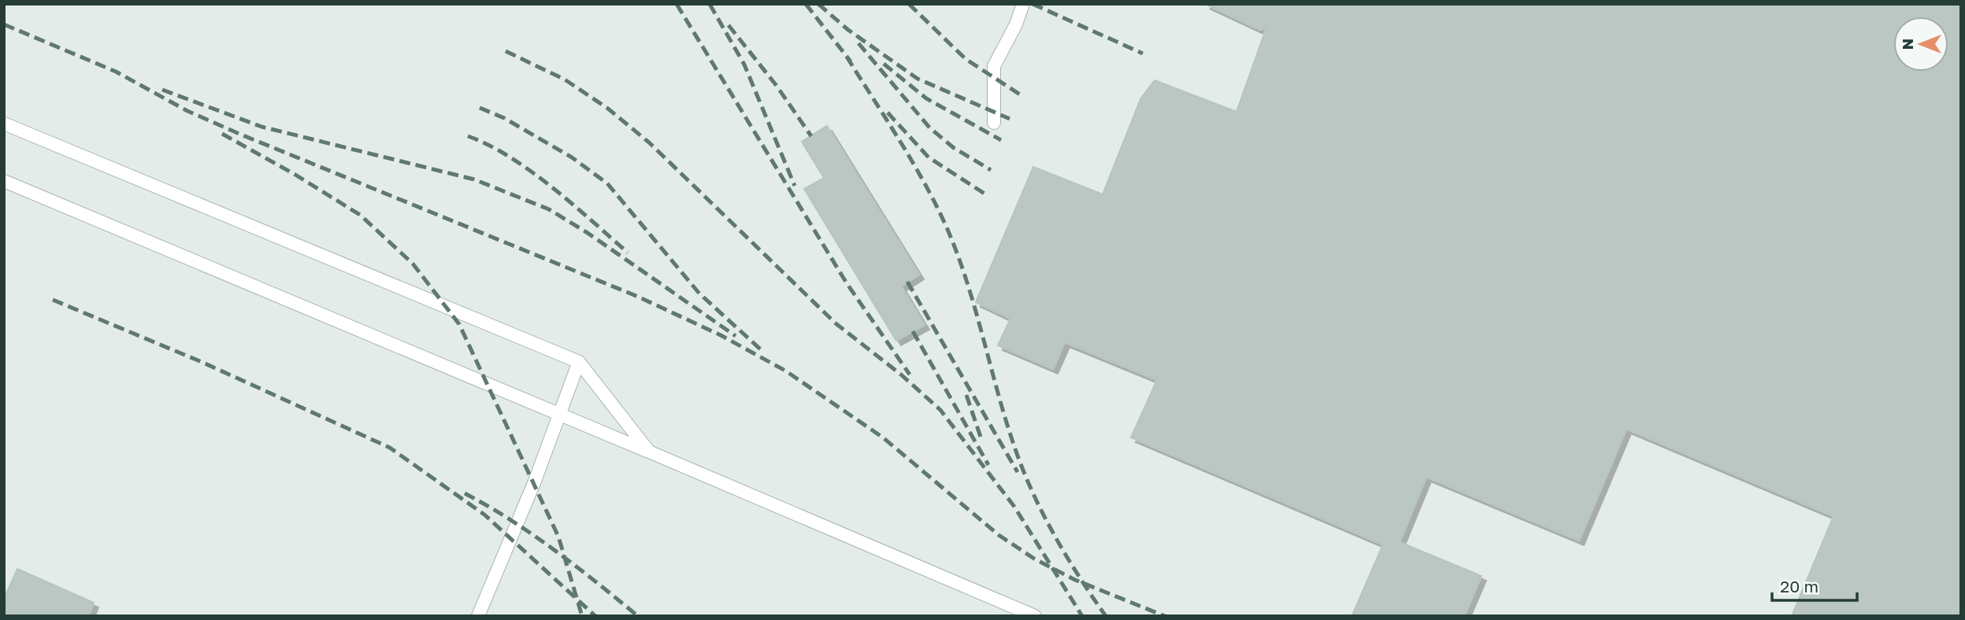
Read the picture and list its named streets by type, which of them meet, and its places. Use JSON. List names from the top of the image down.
{
  "scale_bar": "20 m",
  "north": "left"
}
